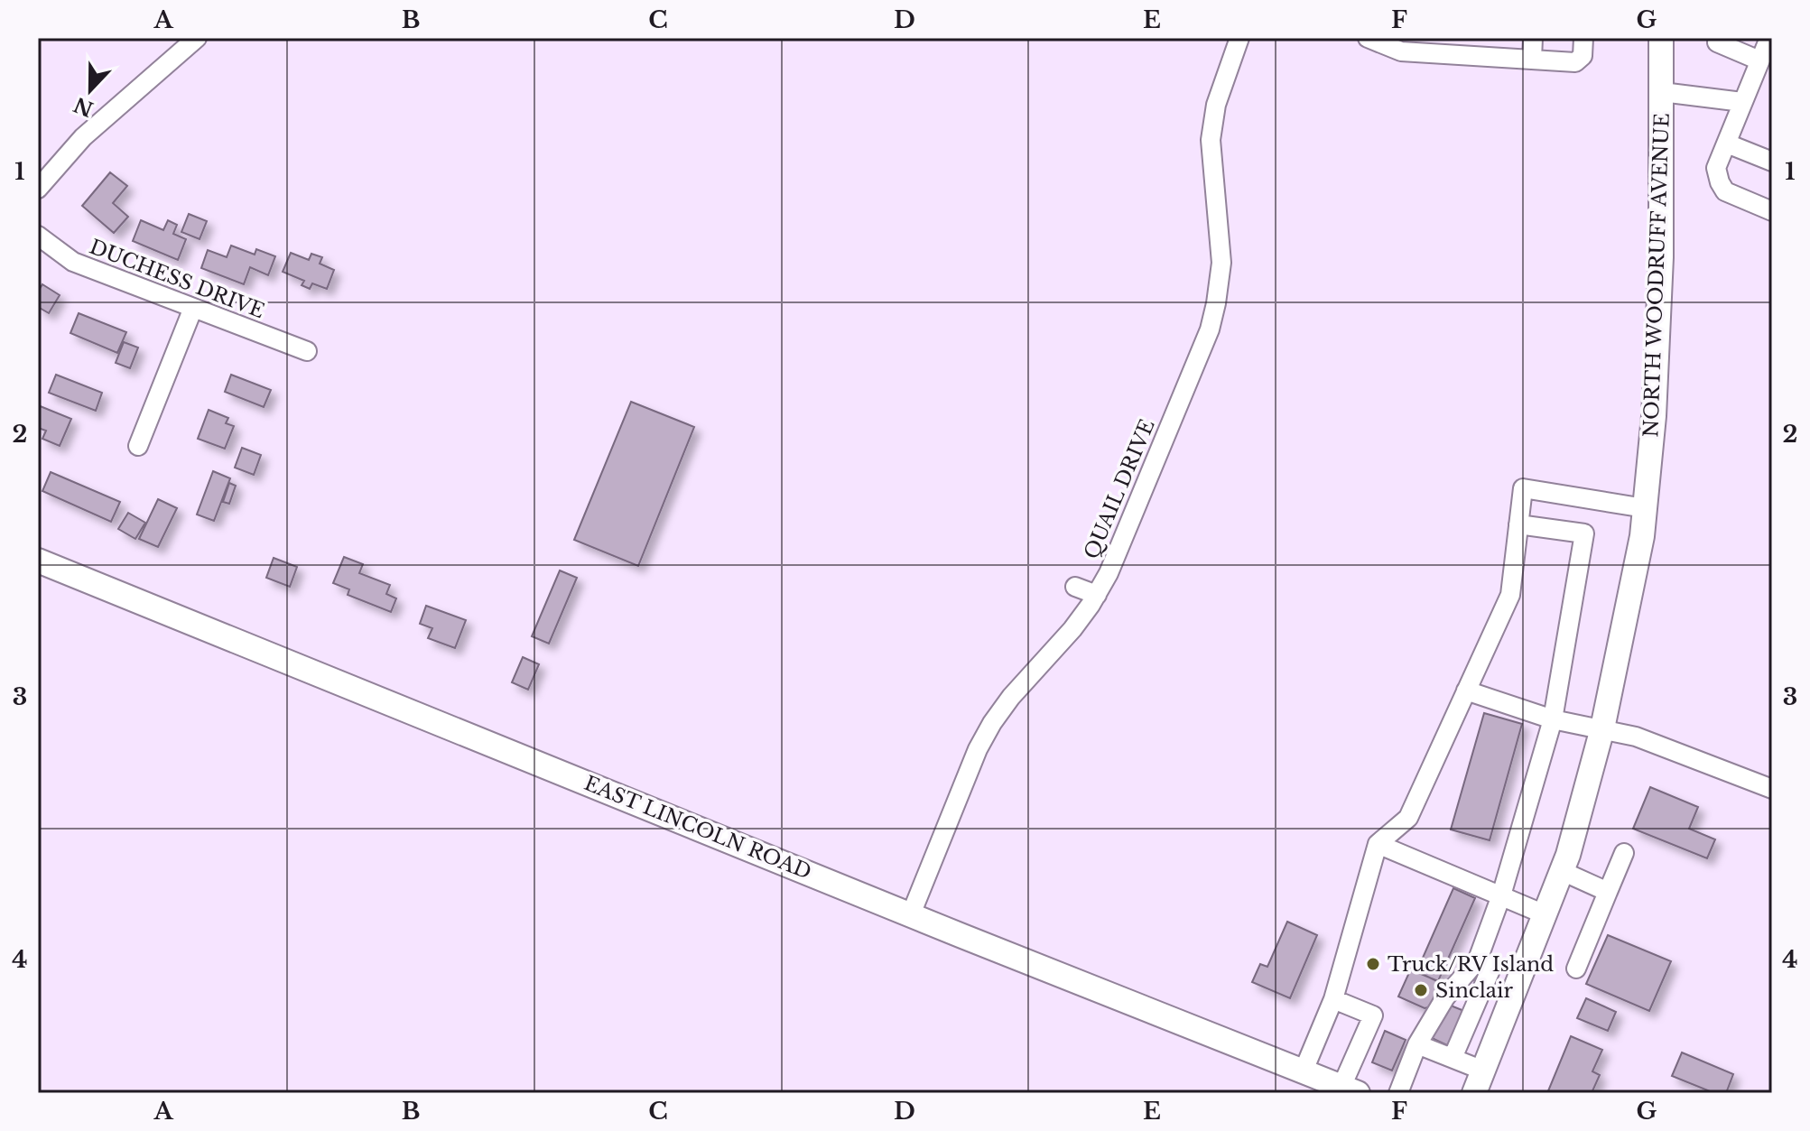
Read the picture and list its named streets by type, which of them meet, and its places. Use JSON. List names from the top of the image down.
{
  "streets": {
    "main road": ["NORTH WOODRUFF AVENUE", "EAST LINCOLN ROAD"],
    "street": ["DUCHESS DRIVE", "QUAIL DRIVE"]
  },
  "crossings": [
    ["QUAIL DRIVE", "EAST LINCOLN ROAD"]
  ],
  "places": ["Truck/RV Island", "Sinclair"],
  "north": "bottom",
  "grid": {
    "columns": [
      "A",
      "B",
      "C",
      "D",
      "E",
      "F",
      "G"
    ],
    "rows": [
      "1",
      "2",
      "3",
      "4"
    ]
  }
}
